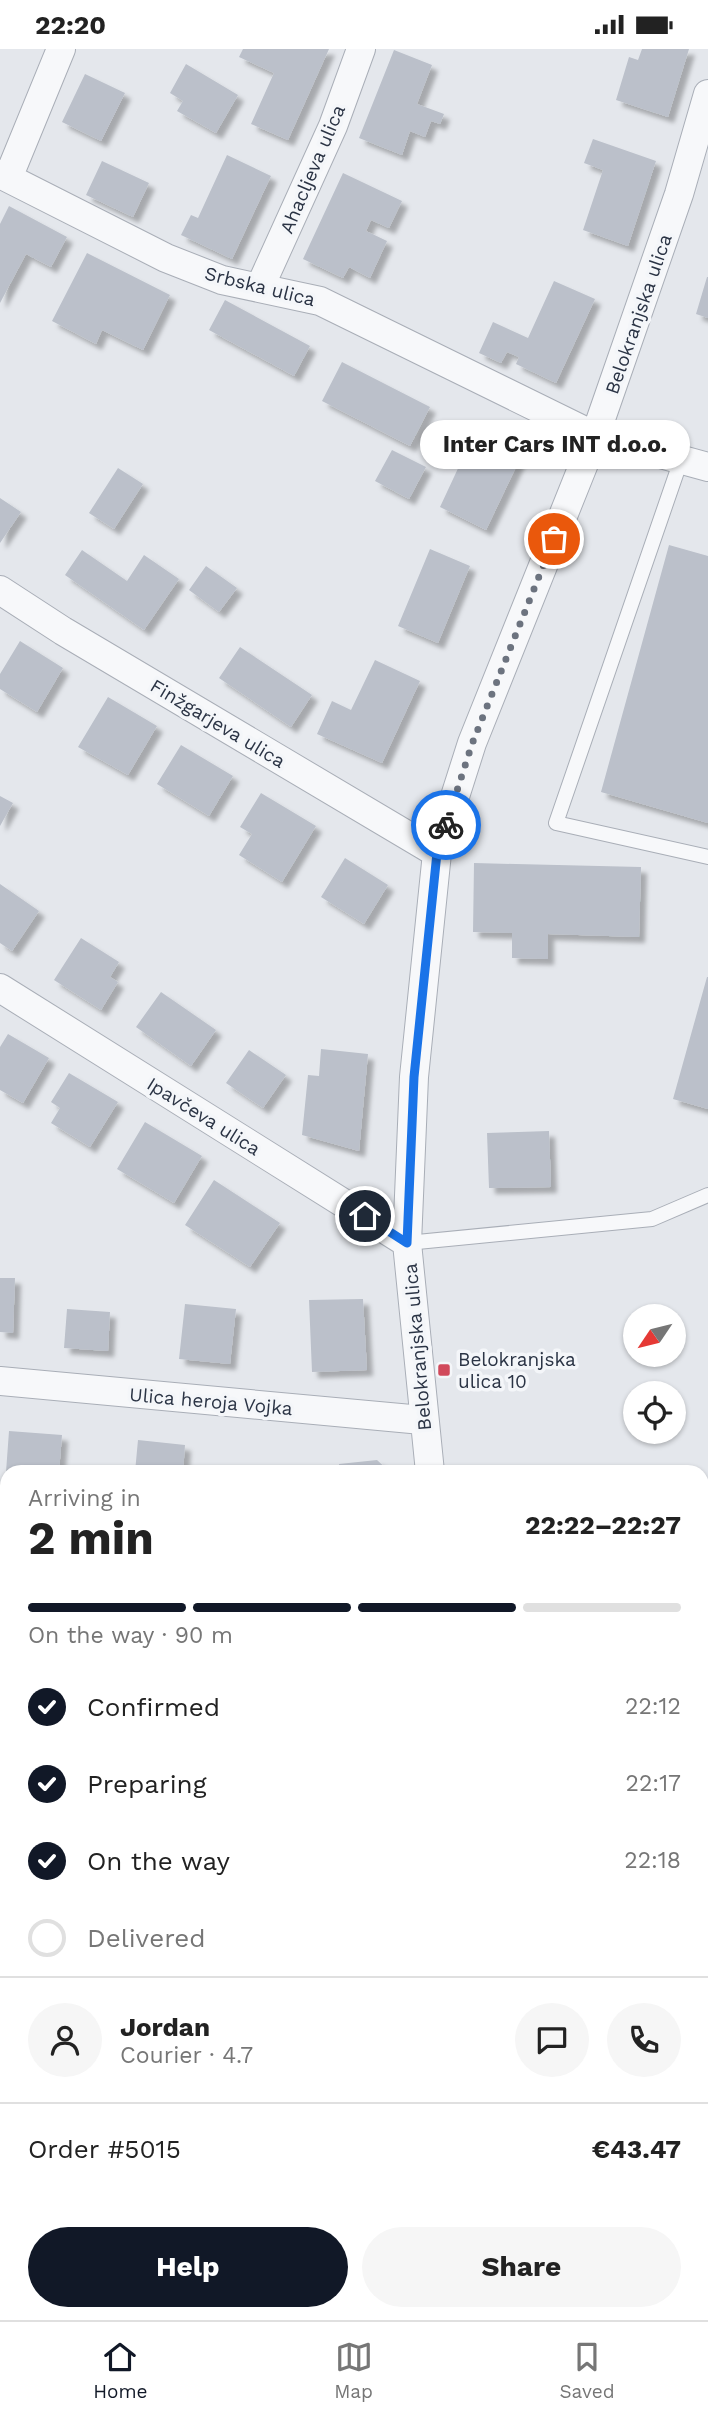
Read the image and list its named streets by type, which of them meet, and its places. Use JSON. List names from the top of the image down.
{
  "streets": {
    "street": [
      "Ahacljeva ulica",
      "Srbska ulica",
      "Belokranjska ulica",
      "Finžgarjeva ulica",
      "Ipavčeva ulica",
      "Ulica heroja Vojka"
    ]
  },
  "crossings": [
    ["Ahacljeva ulica", "Srbska ulica"],
    ["Srbska ulica", "Belokranjska ulica"],
    ["Belokranjska ulica", "Finžgarjeva ulica"],
    ["Belokranjska ulica", "Ipavčeva ulica"],
    ["Belokranjska ulica", "Ulica heroja Vojka"]
  ],
  "places": {
    "other": ["Inter Cars INT d.o.o."],
    "transit": ["Belokranjska ulica 10"]
  },
  "north": "bottom left",
  "page": {
    "status": "22:20",
    "bubble": "Inter Cars INT d.o.o.",
    "heading": ["2 min", "Arriving in", "22:22–22:27"],
    "panel": [
      "Jordan",
      "Courier · 4.7",
      "Order #5015",
      "€43.47"
    ],
    "bar": "On the way · 90 m",
    "list": [
      ["Confirmed", "22:12"],
      ["Preparing", "22:17"],
      ["On the way", "22:18"],
      "Delivered"
    ],
    "buttons": ["Help", "Share"],
    "tabs": ["Home", "Map", "Saved"]
  }
}
